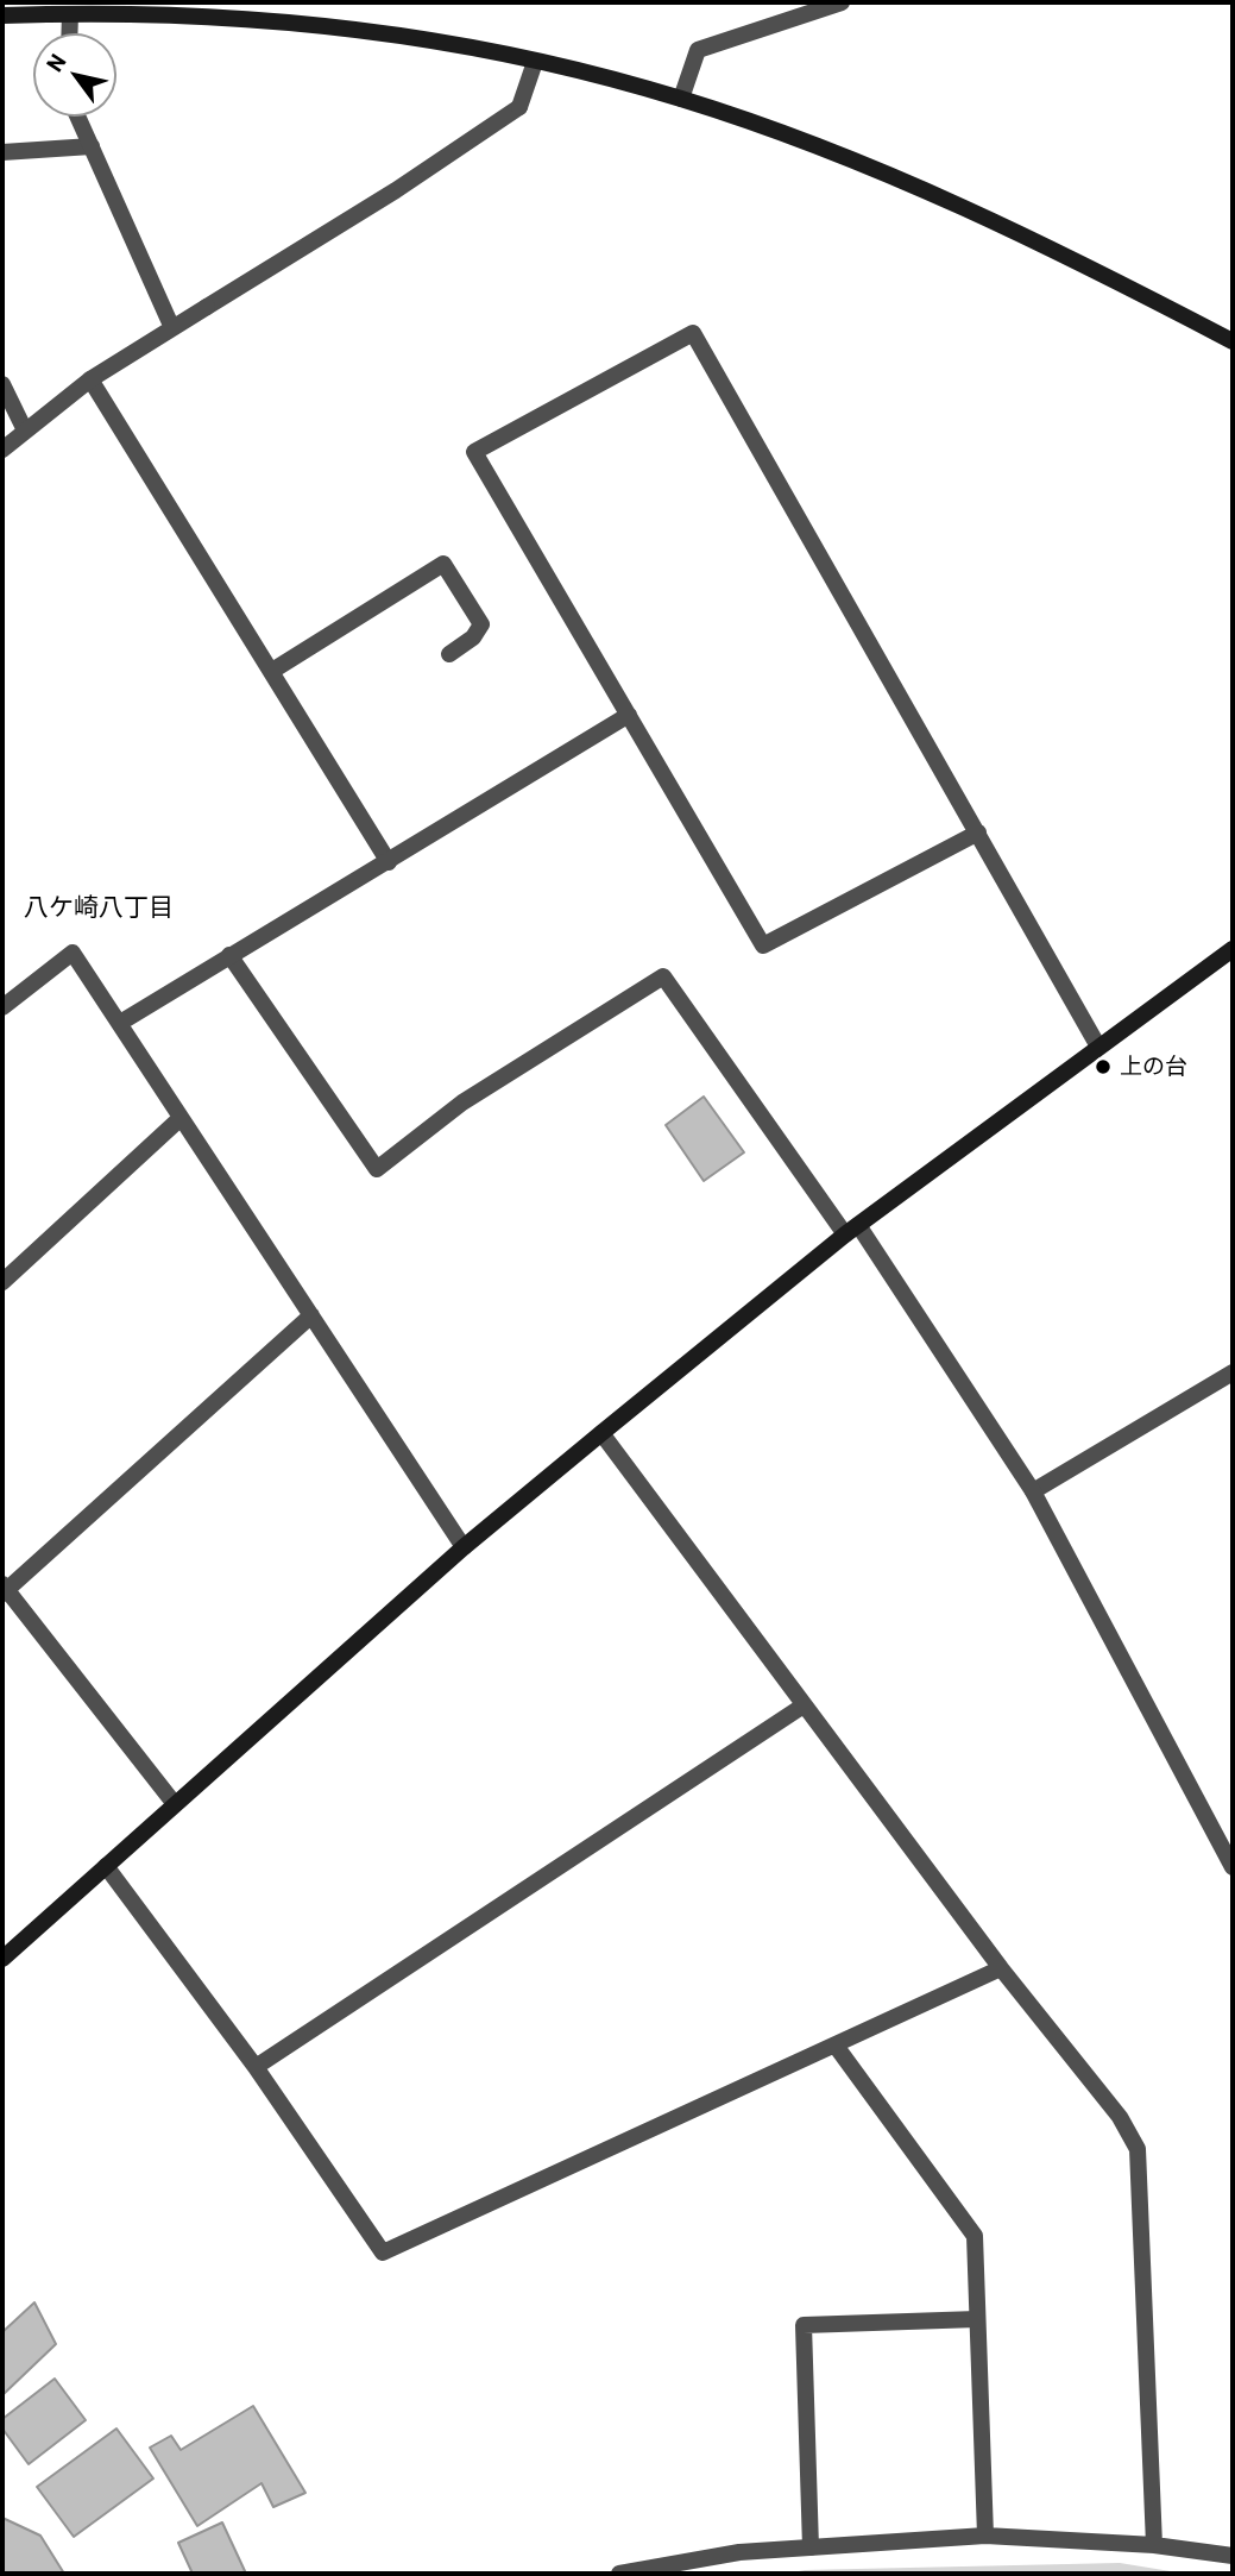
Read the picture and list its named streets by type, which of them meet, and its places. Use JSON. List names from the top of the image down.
{
  "districts": ["八ケ崎八丁目"],
  "places": ["上の台"],
  "north": "top left"
}
